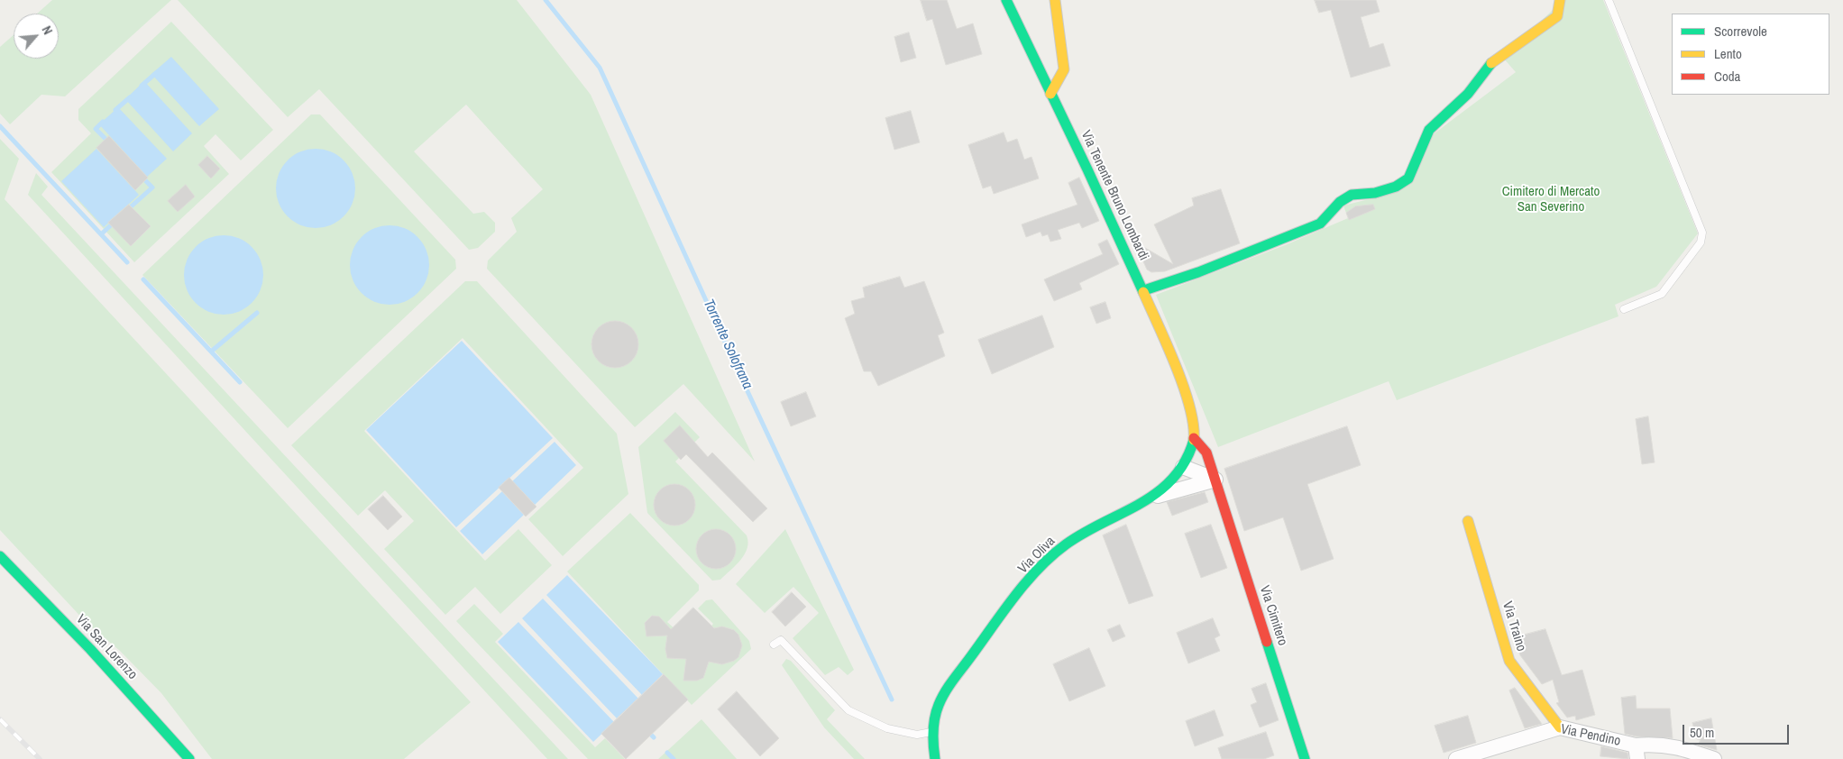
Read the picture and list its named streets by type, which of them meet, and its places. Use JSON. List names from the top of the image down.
{
  "streets": {
    "street": [
      "Via Tenente Bruno Lombardi",
      "Via Oliva",
      "Via Cimitero",
      "Via Traino",
      "Via San Lorenzo",
      "Via Pendino"
    ]
  },
  "crossings": [
    ["Via Tenente Bruno Lombardi", "Via Oliva"],
    ["Via Oliva", "Via Cimitero"],
    ["Via Traino", "Via Pendino"]
  ],
  "water": ["Torrente Solofrana"],
  "parks": ["Cimitero di Mercato San Severino"],
  "legend": ["Scorrevole", "Lento", "Coda"],
  "scale_bar": "50 m",
  "north": "top right"
}
